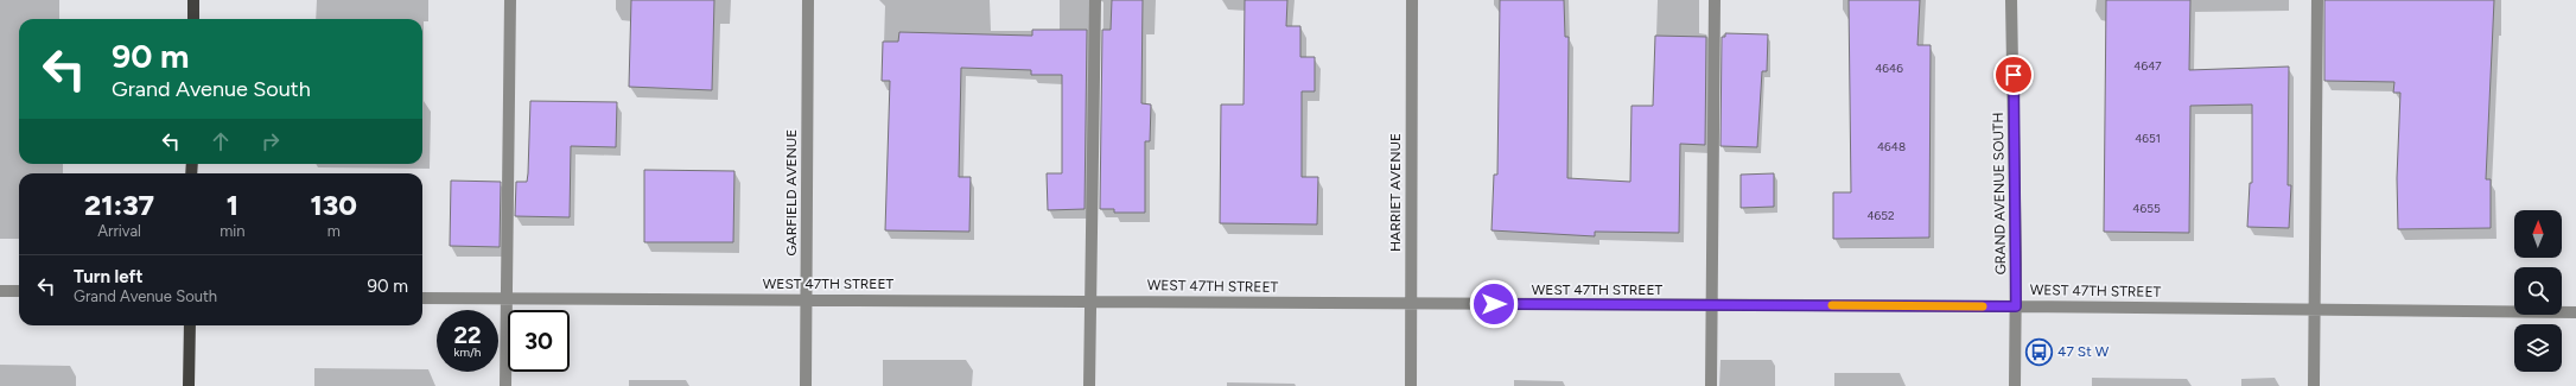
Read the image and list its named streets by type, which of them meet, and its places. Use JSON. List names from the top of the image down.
{
  "streets": {
    "street": [
      "GARFIELD AVENUE",
      "HARRIET AVENUE",
      "GRAND AVENUE SOUTH",
      "WEST 47TH STREET"
    ]
  },
  "crossings": [
    ["GARFIELD AVENUE", "WEST 47TH STREET"],
    ["HARRIET AVENUE", "WEST 47TH STREET"],
    ["GRAND AVENUE SOUTH", "WEST 47TH STREET"]
  ],
  "places": {
    "bus stop": ["47 St W"]
  },
  "house_numbers": [
    "4647",
    "4646",
    "4651",
    "4648",
    "4655",
    "4652"
  ],
  "north": "top",
  "page": {
    "turn": ["90 m", "Grand Avenue South"],
    "eta": [
      "21:37",
      "Arrival",
      "1",
      "min",
      "130",
      "m"
    ],
    "list": [
      {
        "name": "Turn left",
        "note": "Grand Avenue South",
        "value": "90 m"
      }
    ],
    "speed": "22 km/h",
    "limit": "30"
  }
}
